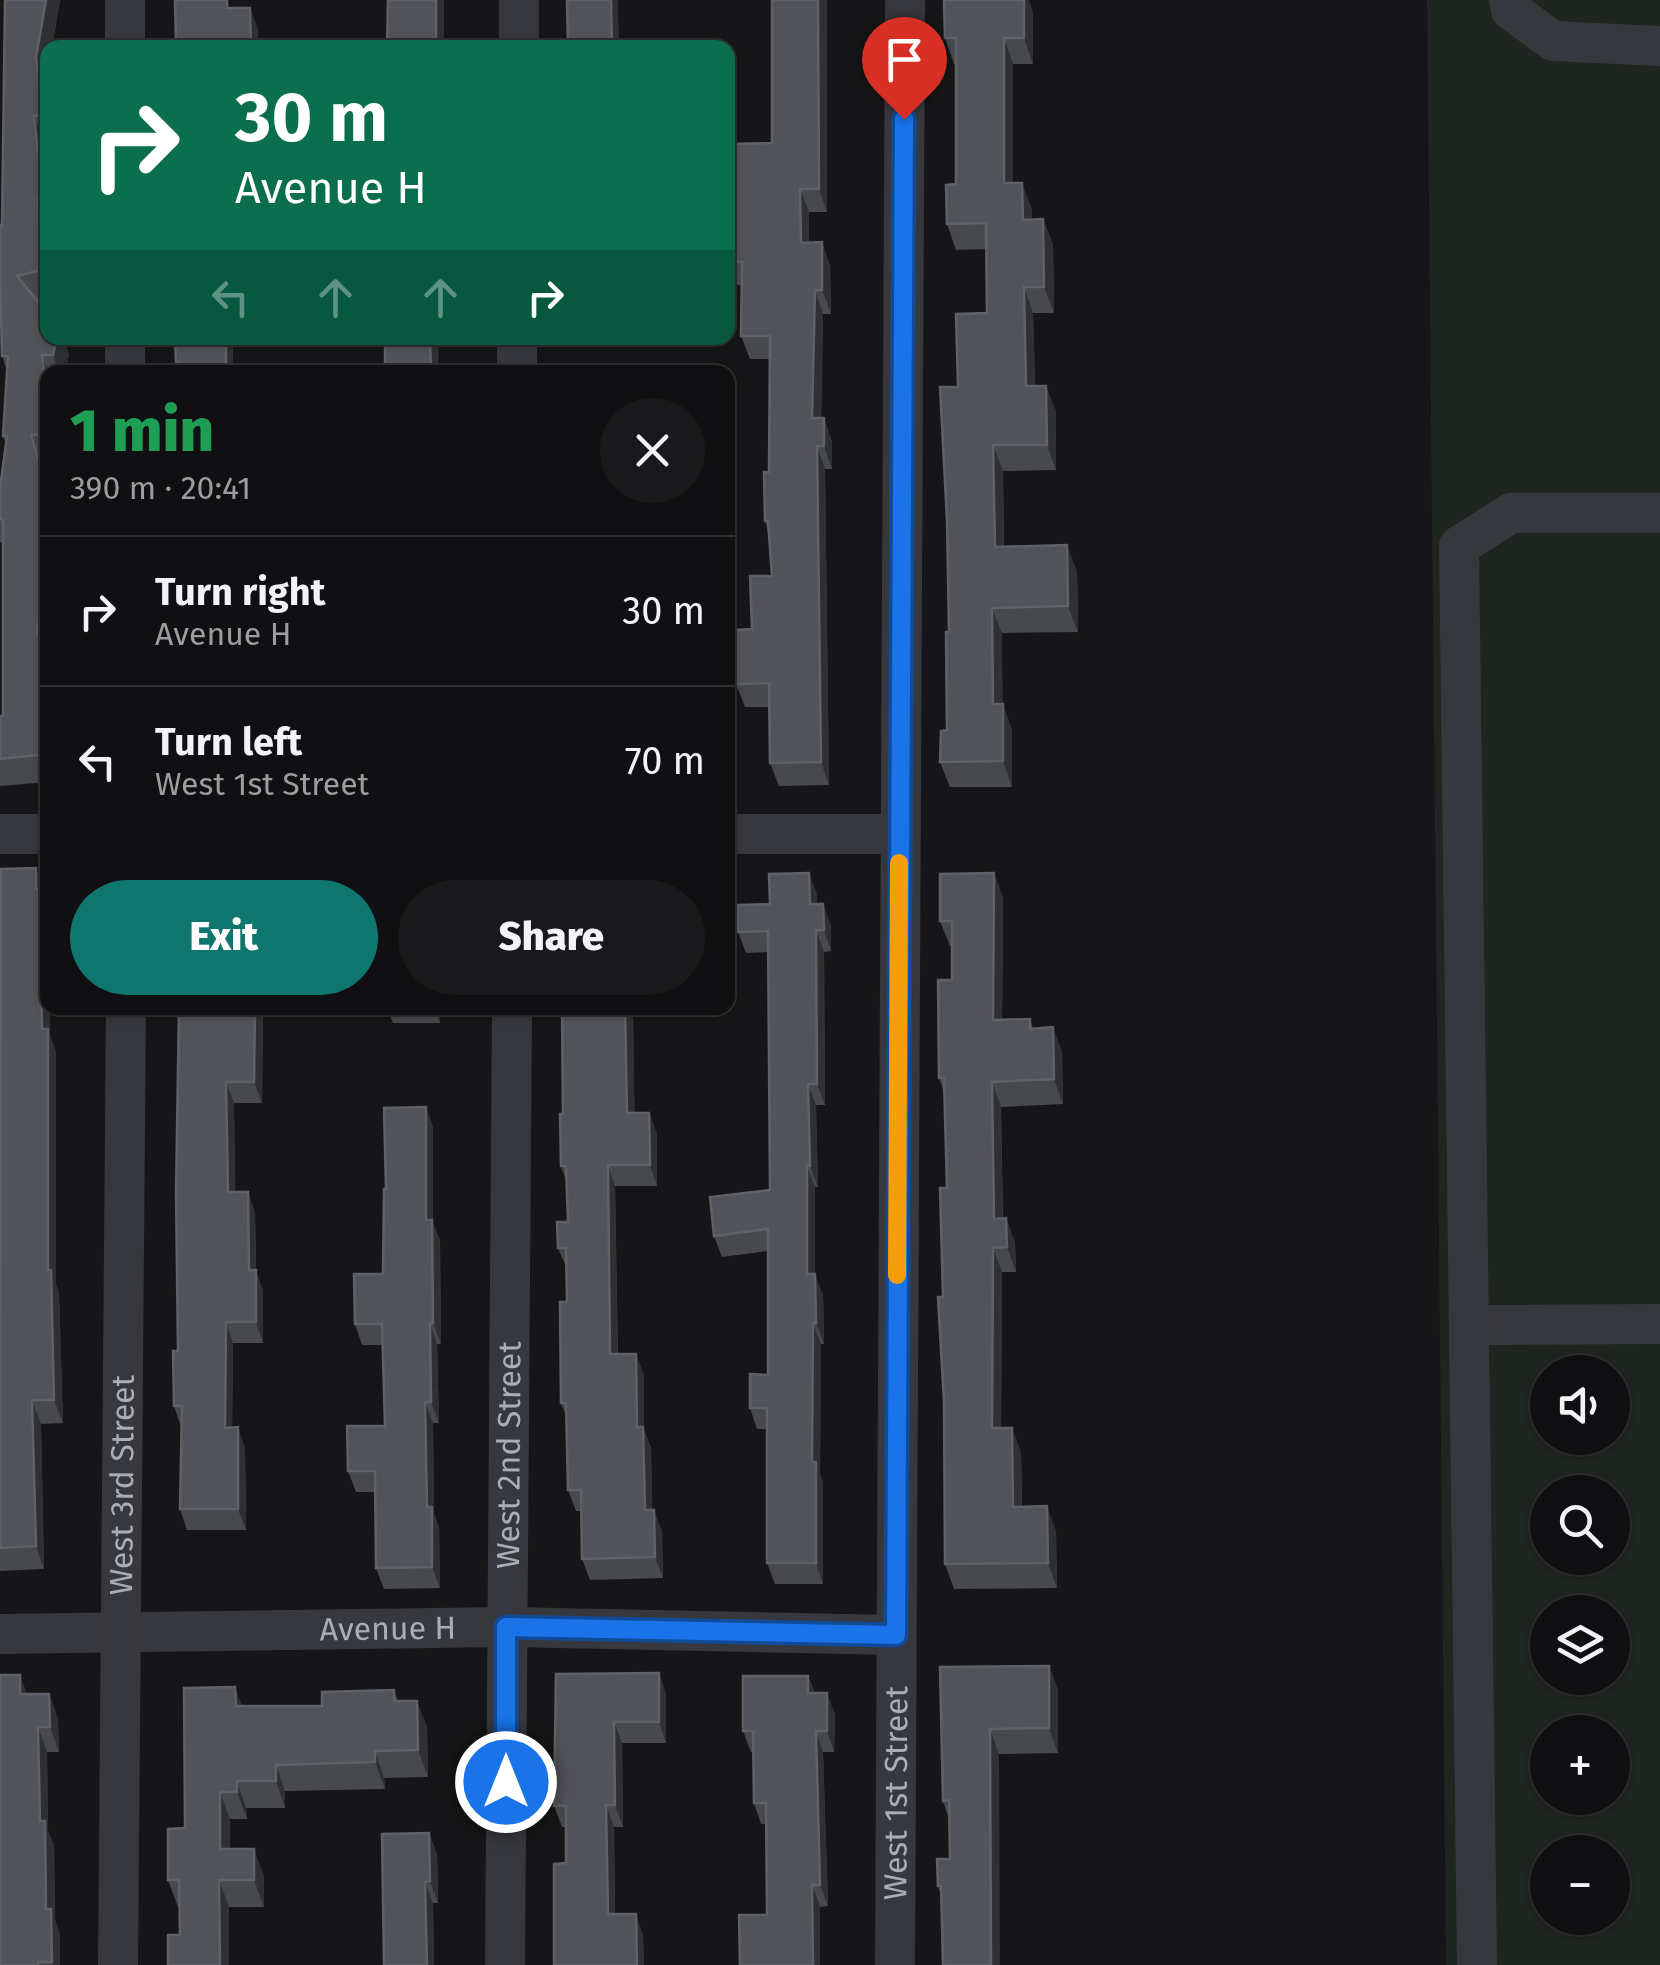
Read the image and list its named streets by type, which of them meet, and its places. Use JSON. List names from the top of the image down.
{
  "streets": {
    "street": [
      "West 2nd Street",
      "West 3rd Street",
      "Avenue H",
      "West 1st Street"
    ]
  },
  "crossings": [
    ["West 2nd Street", "Avenue H"],
    ["West 3rd Street", "Avenue H"],
    ["Avenue H", "West 1st Street"]
  ],
  "page": {
    "turn": ["30 m", "Avenue H"],
    "heading": ["1 min", "390 m · 20:41"],
    "list": [
      {
        "name": "Turn right",
        "note": "Avenue H",
        "value": "30 m"
      },
      {
        "name": "Turn left",
        "note": "West 1st Street",
        "value": "70 m"
      }
    ],
    "buttons": ["Exit", "Share"],
    "map_buttons": ["+", "−"]
  }
}
